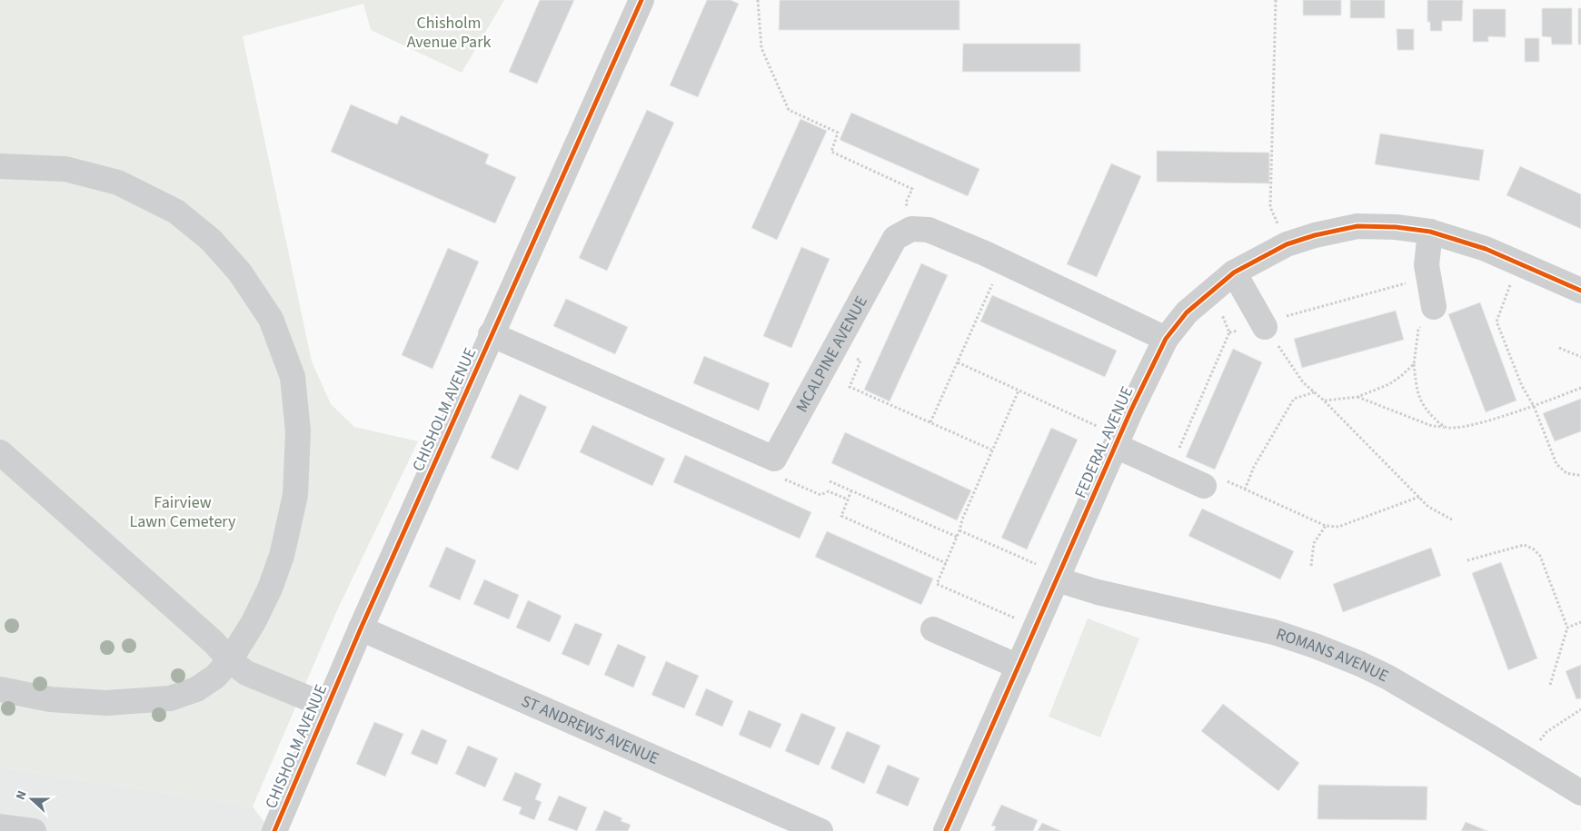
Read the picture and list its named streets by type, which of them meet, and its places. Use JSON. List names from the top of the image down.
{
  "streets": {
    "street": [
      "MCALPINE AVENUE",
      "CHISHOLM AVENUE",
      "FEDERAL AVENUE",
      "ROMANS AVENUE",
      "ST ANDREWS AVENUE"
    ]
  },
  "crossings": [
    ["CHISHOLM AVENUE", "ST ANDREWS AVENUE"],
    ["FEDERAL AVENUE", "ROMANS AVENUE"]
  ],
  "parks": ["Chisholm Avenue Park", "Fairview Lawn Cemetery"],
  "north": "left"
}
